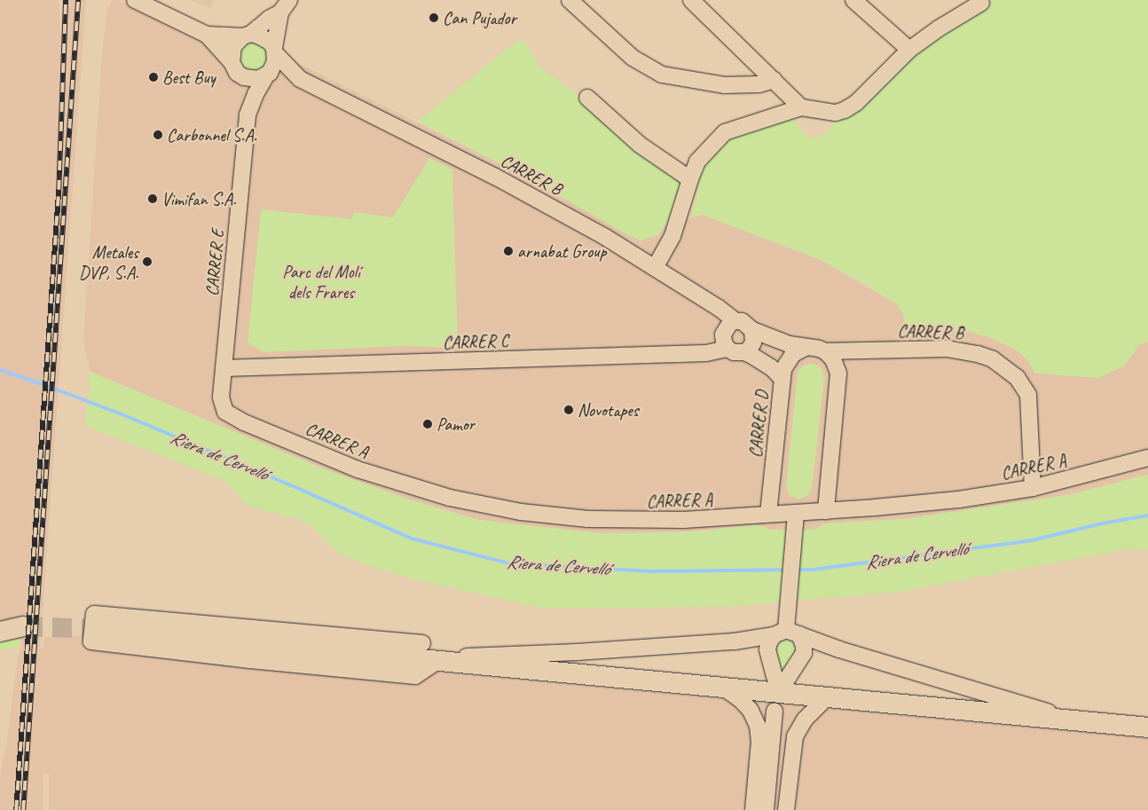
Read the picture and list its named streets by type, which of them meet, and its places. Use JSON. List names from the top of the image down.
{
  "streets": {
    "street": [
      "CARRER B",
      "CARRER E",
      "CARRER C",
      "CARRER D",
      "CARRER A"
    ]
  },
  "crossings": [
    ["CARRER B", "CARRER E"],
    ["CARRER B", "CARRER C"],
    ["CARRER B", "CARRER D"],
    ["CARRER B", "CARRER A"],
    ["CARRER E", "CARRER C"],
    ["CARRER E", "CARRER A"],
    ["CARRER D", "CARRER A"]
  ],
  "water": ["Riera de Cervelló"],
  "parks": ["Parc del Molí dels Frares"],
  "places": [
    "Can Pujador",
    "Best Buy",
    "Carbonnel S.A.",
    "Vimifan S.A.",
    "arnabat Group",
    "Metales DVP, S.A.",
    "Novotapes",
    "Pamor"
  ]
}
